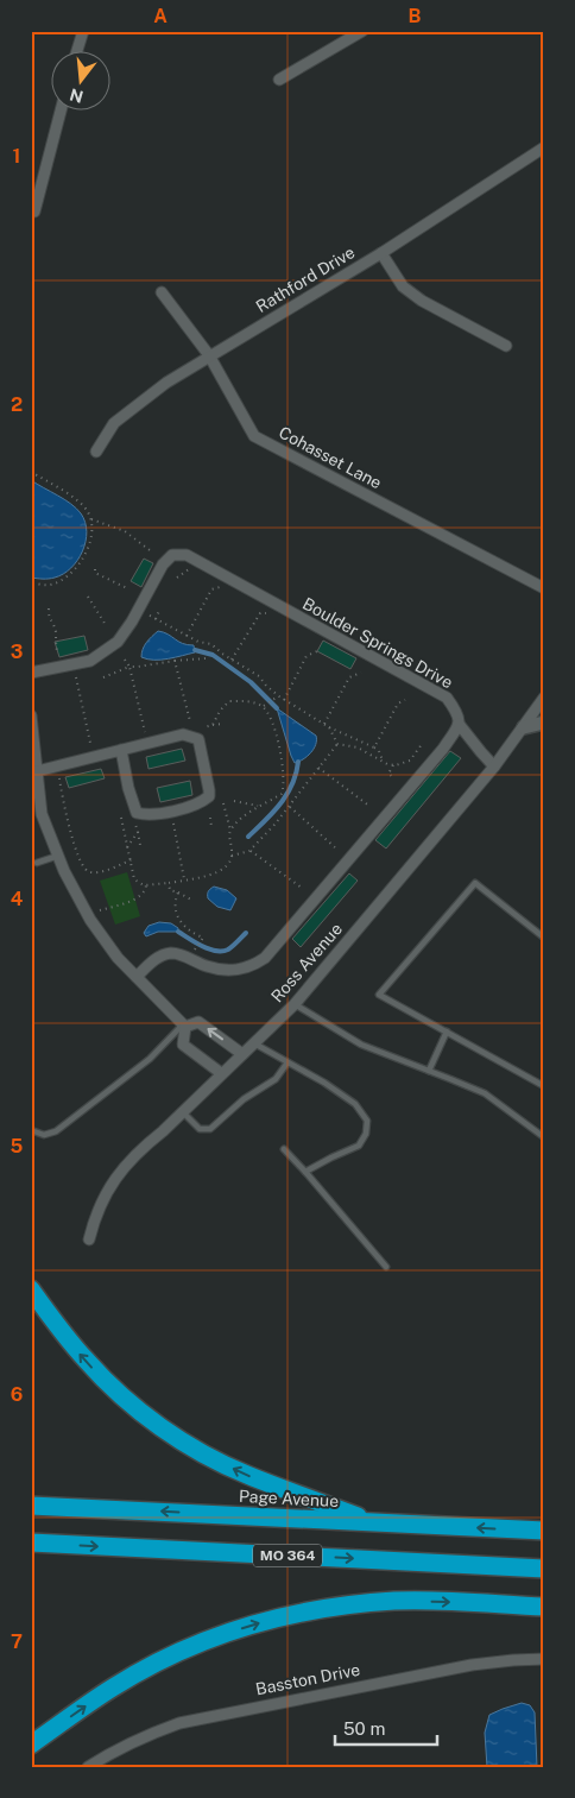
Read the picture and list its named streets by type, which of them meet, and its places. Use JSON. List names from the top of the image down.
{
  "streets": {
    "highway": ["Page Avenue", "MO 364"],
    "street": [
      "Rathford Drive",
      "Cohasset Lane",
      "Boulder Springs Drive",
      "Ross Avenue",
      "Basston Drive"
    ]
  },
  "crossings": [
    ["Rathford Drive", "Cohasset Lane"],
    ["Boulder Springs Drive", "Ross Avenue"]
  ],
  "scale_bar": "50 m",
  "north": "bottom",
  "grid": {
    "columns": ["A", "B"],
    "rows": [
      "1",
      "2",
      "3",
      "4",
      "5",
      "6",
      "7"
    ]
  }
}
